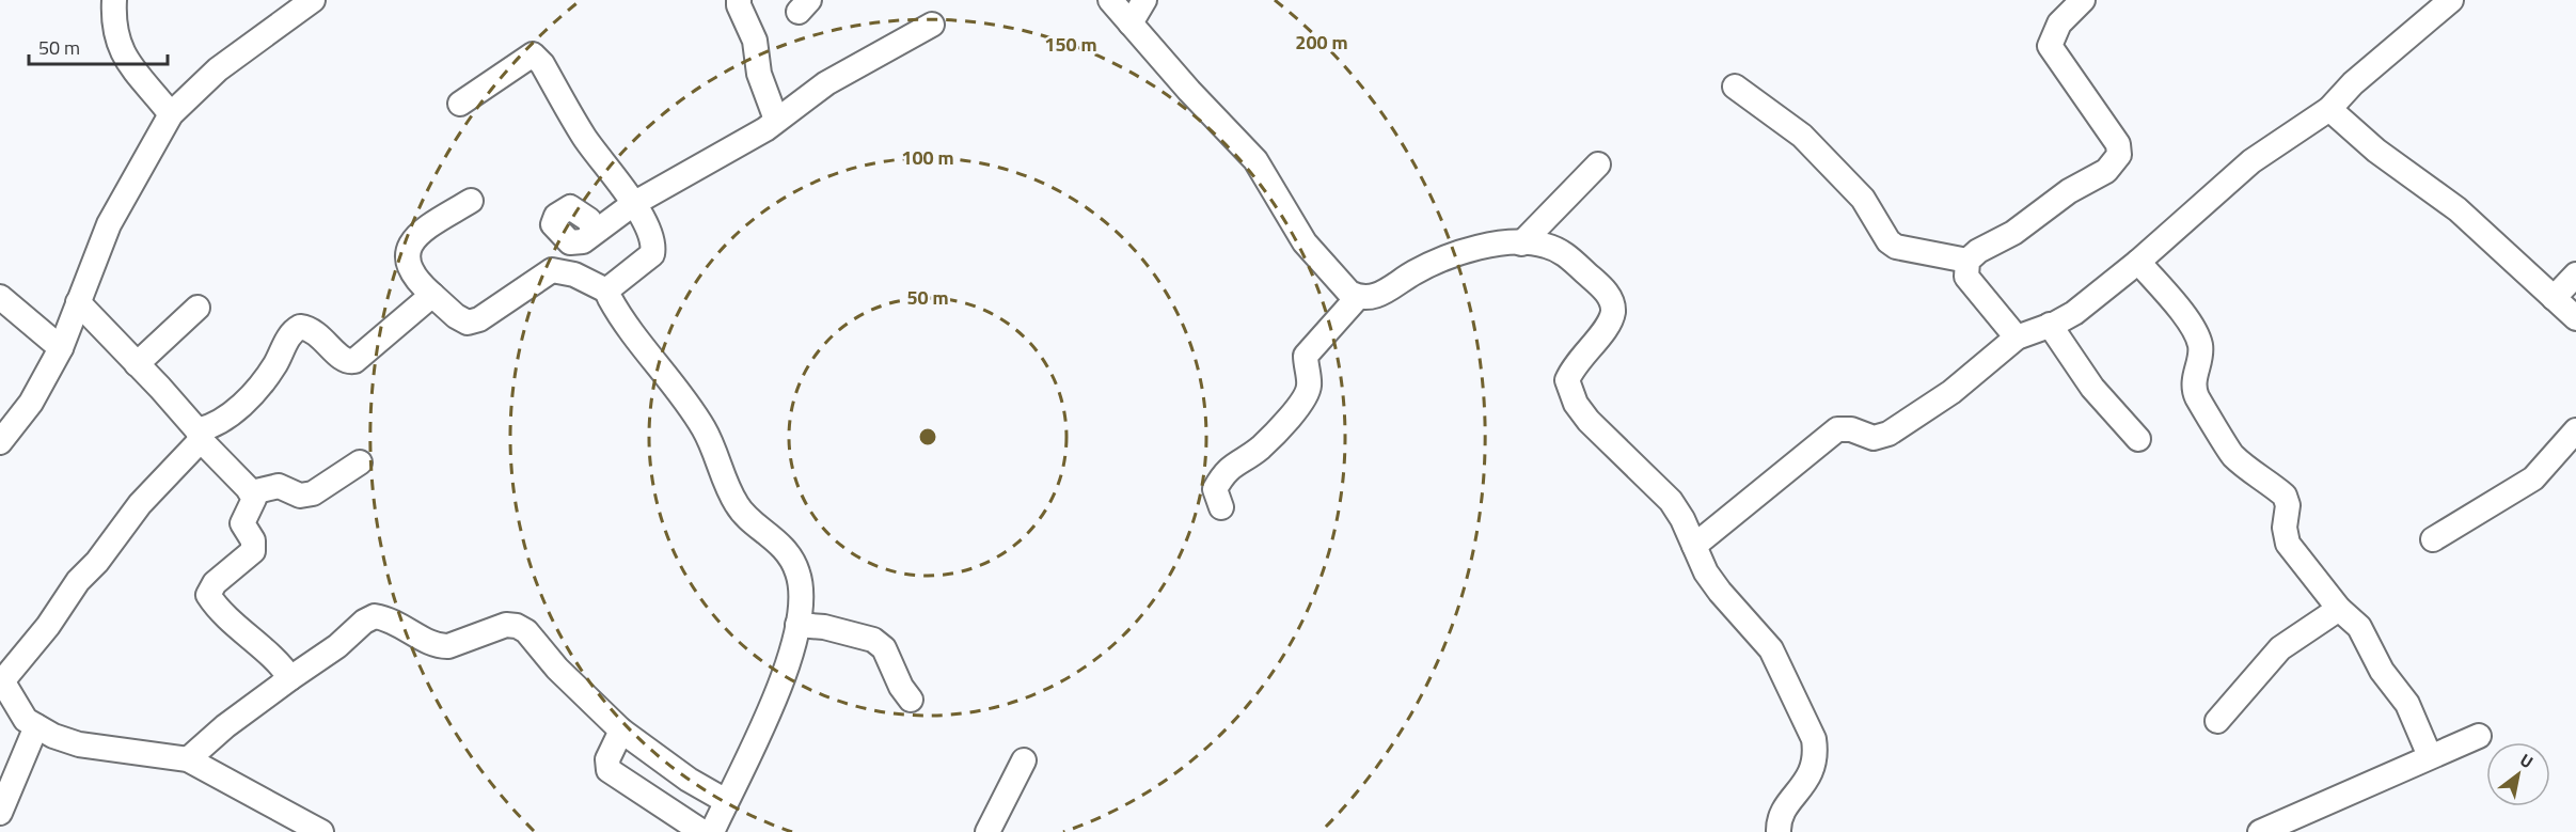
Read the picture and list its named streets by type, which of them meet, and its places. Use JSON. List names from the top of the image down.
{
  "scale_bar": "50 m",
  "north": "top right",
  "rings": [
    "200 m",
    "150 m",
    "100 m",
    "50 m"
  ]
}
